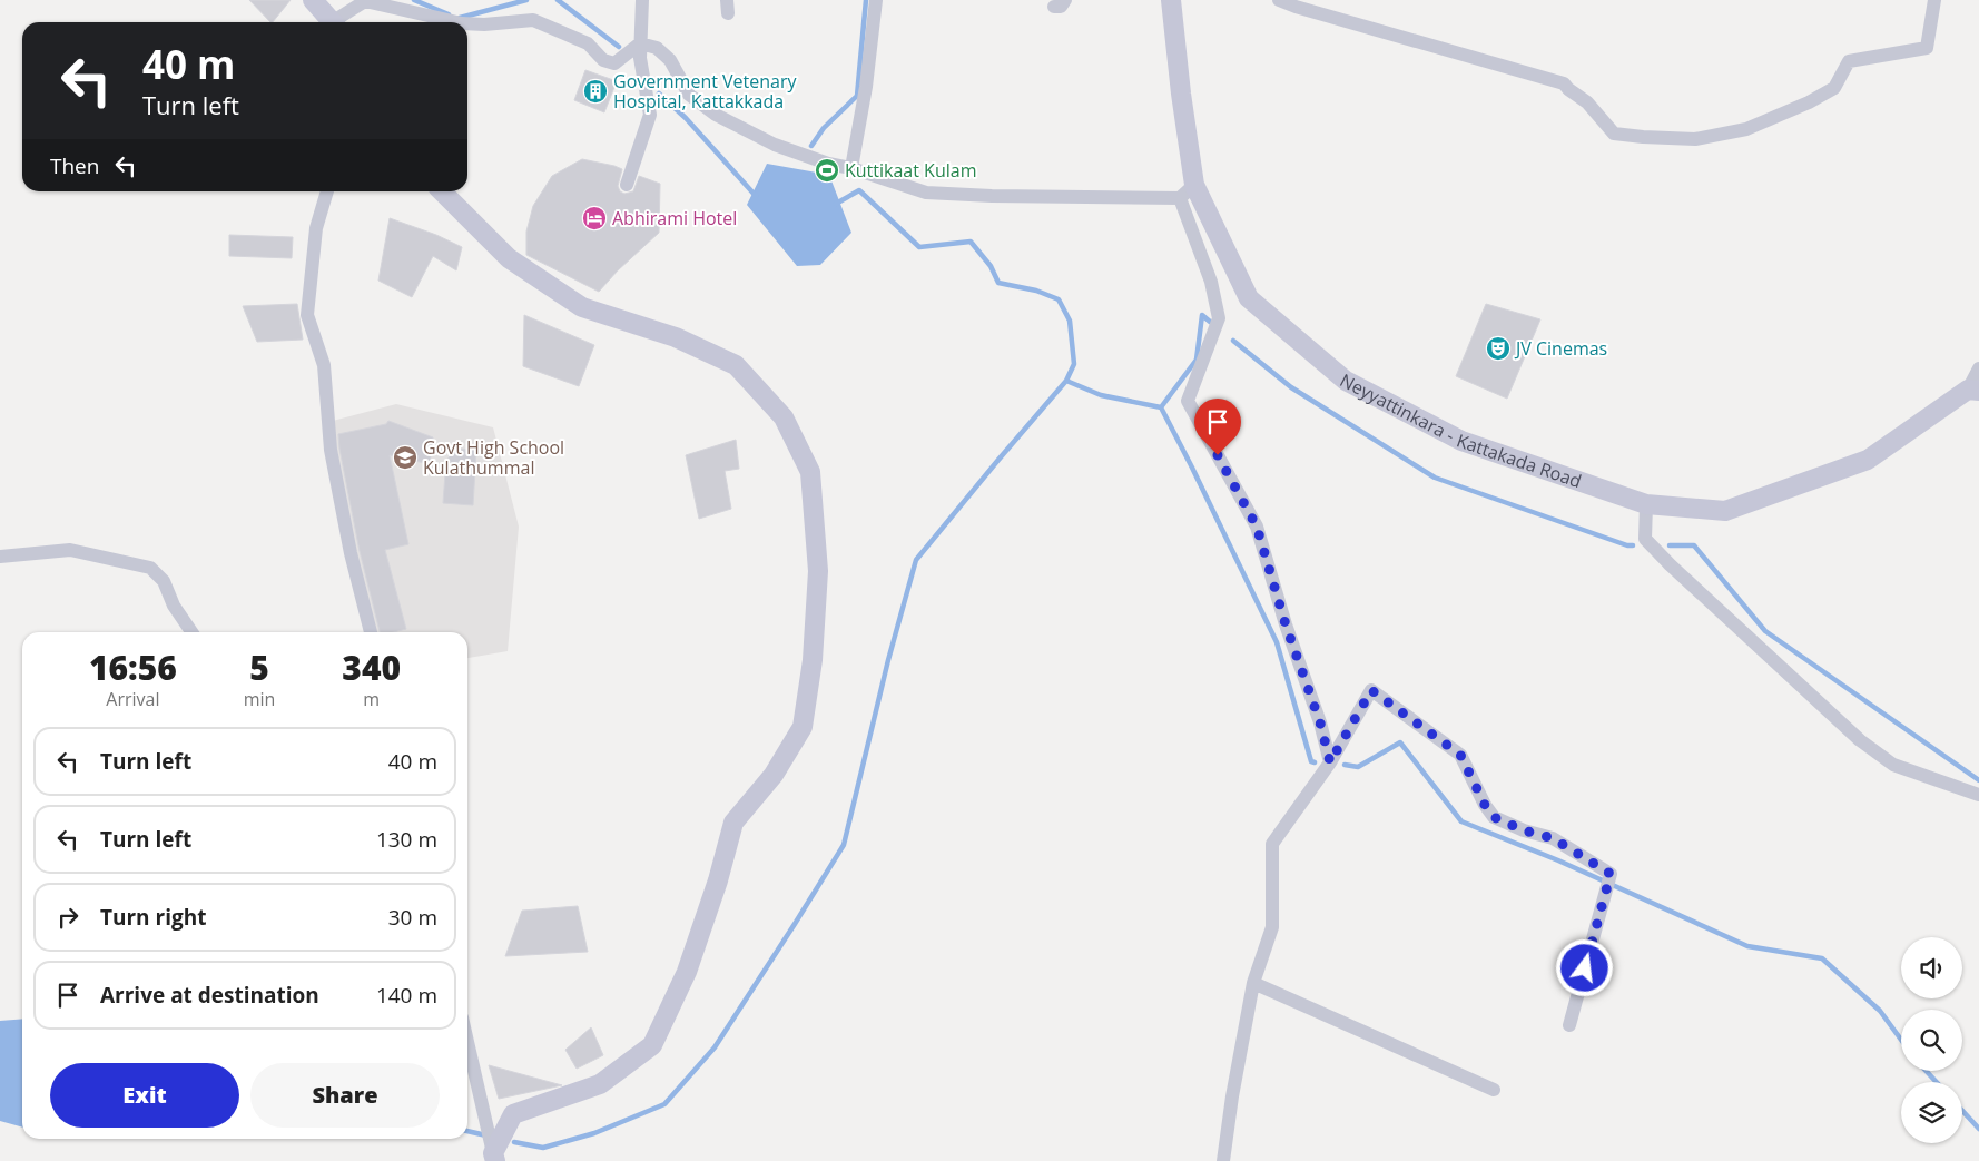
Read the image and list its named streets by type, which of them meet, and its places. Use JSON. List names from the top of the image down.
{
  "streets": {
    "main road": ["Neyyattinkara - Kattakada Road"]
  },
  "places": {
    "building": ["Government Vetenary Hospital, Kattakkada"],
    "sports": ["Kuttikaat Kulam"],
    "hotel": ["Abhirami Hotel"],
    "theatre": ["JV Cinemas"],
    "school or university": ["Govt High School Kulathummal"]
  },
  "page": {
    "turn": ["40 m", "Turn left"],
    "then": "Then",
    "eta": [
      "16:56",
      "Arrival",
      "5",
      "min",
      "340",
      "m"
    ],
    "list": [
      {
        "name": "Turn left",
        "value": "40 m"
      },
      {
        "name": "Turn left",
        "value": "130 m"
      },
      {
        "name": "Turn right",
        "value": "30 m"
      },
      {
        "name": "Arrive at destination",
        "value": "140 m"
      }
    ],
    "buttons": ["Exit", "Share"]
  }
}
